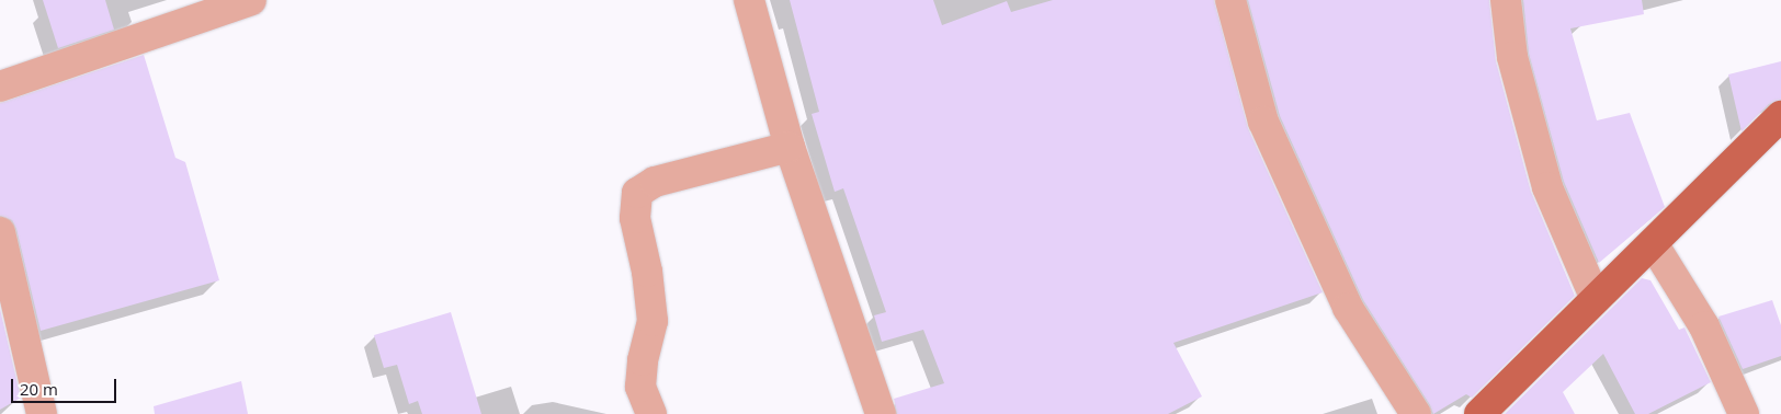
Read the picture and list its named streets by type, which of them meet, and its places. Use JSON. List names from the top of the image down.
{
  "scale_bar": "20 m"
}
